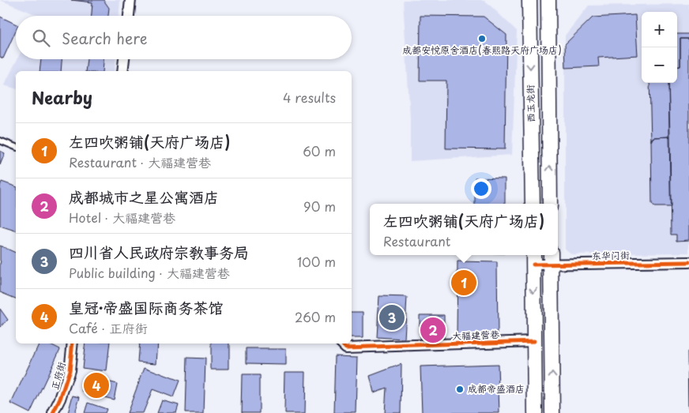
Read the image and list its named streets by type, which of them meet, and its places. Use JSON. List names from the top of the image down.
{
  "streets": {
    "main road": ["西玉龙街"],
    "street": ["东华门街", "大福建营巷", "正府街"]
  },
  "places": ["成都安悦原舍酒店(春熙路天府广场店)", "成都帝盛酒店"],
  "page": {
    "map_buttons": ["+", "−"],
    "search": "Search here",
    "heading": ["Nearby", "4 results"],
    "list": [
      {
        "mark": "1",
        "name": "左四吹粥铺(天府广场店)",
        "note": "Restaurant · 大福建营巷",
        "value": "60 m"
      },
      {
        "mark": "2",
        "name": "成都城市之星公寓酒店",
        "note": "Hotel · 大福建营巷",
        "value": "90 m"
      },
      {
        "mark": "3",
        "name": "四川省人民政府宗教事务局",
        "note": "Public building · 大福建营巷",
        "value": "100 m"
      },
      {
        "mark": "4",
        "name": "皇冠·帝盛国际商务茶馆",
        "note": "Café · 正府街",
        "value": "260 m"
      }
    ],
    "popup": ["左四吹粥铺(天府广场店)", "Restaurant"],
    "pins": [
      "1",
      "3",
      "2",
      "4"
    ]
  }
}
